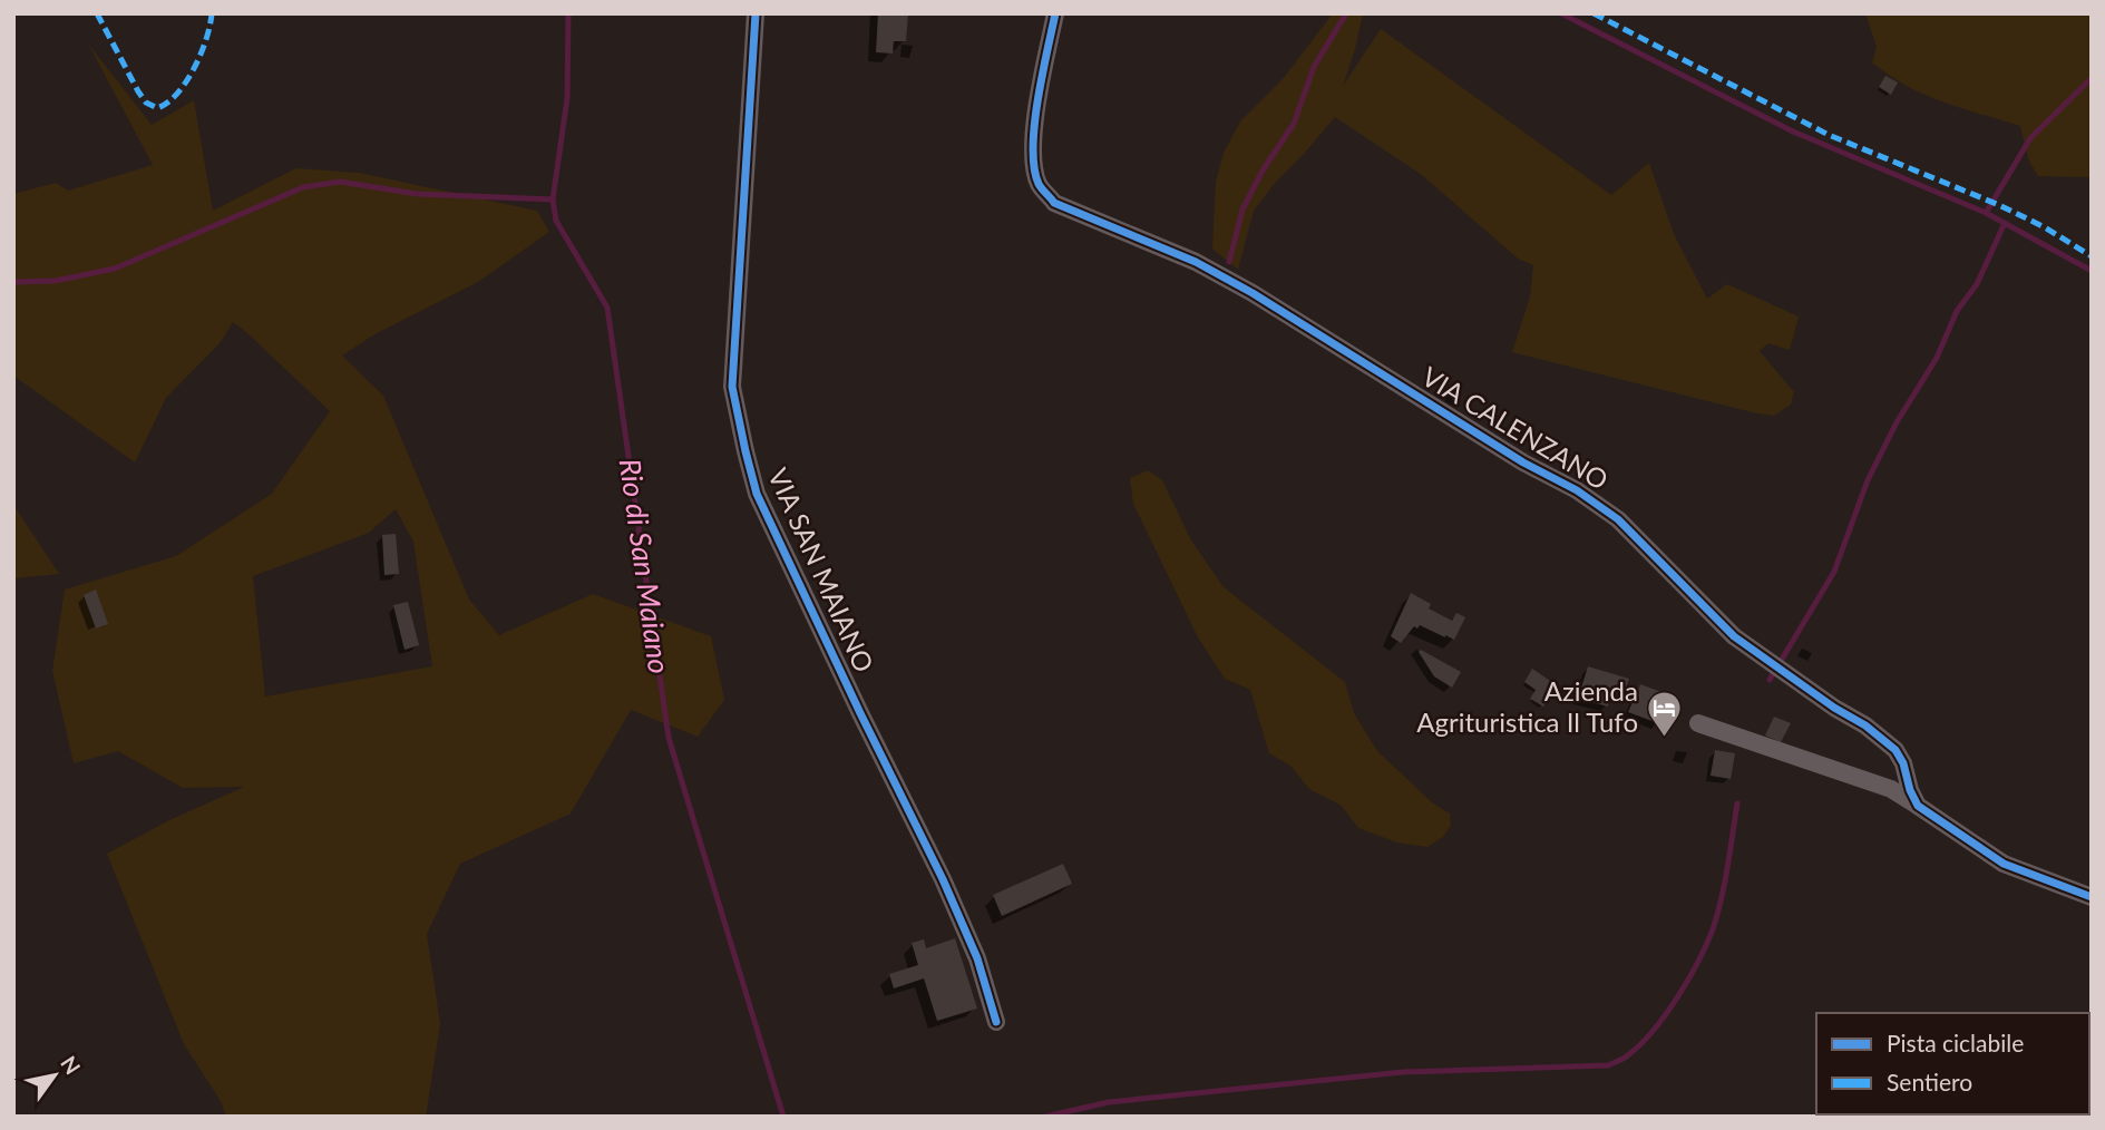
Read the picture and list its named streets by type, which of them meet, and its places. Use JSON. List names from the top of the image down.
{
  "streets": {
    "street": ["VIA CALENZANO", "VIA SAN MAIANO"]
  },
  "water": ["Rio di San Maiano"],
  "places": {
    "hotel": ["Azienda Agrituristica Il Tufo"]
  },
  "legend": ["Pista ciclabile", "Sentiero"],
  "north": "top right"
}
